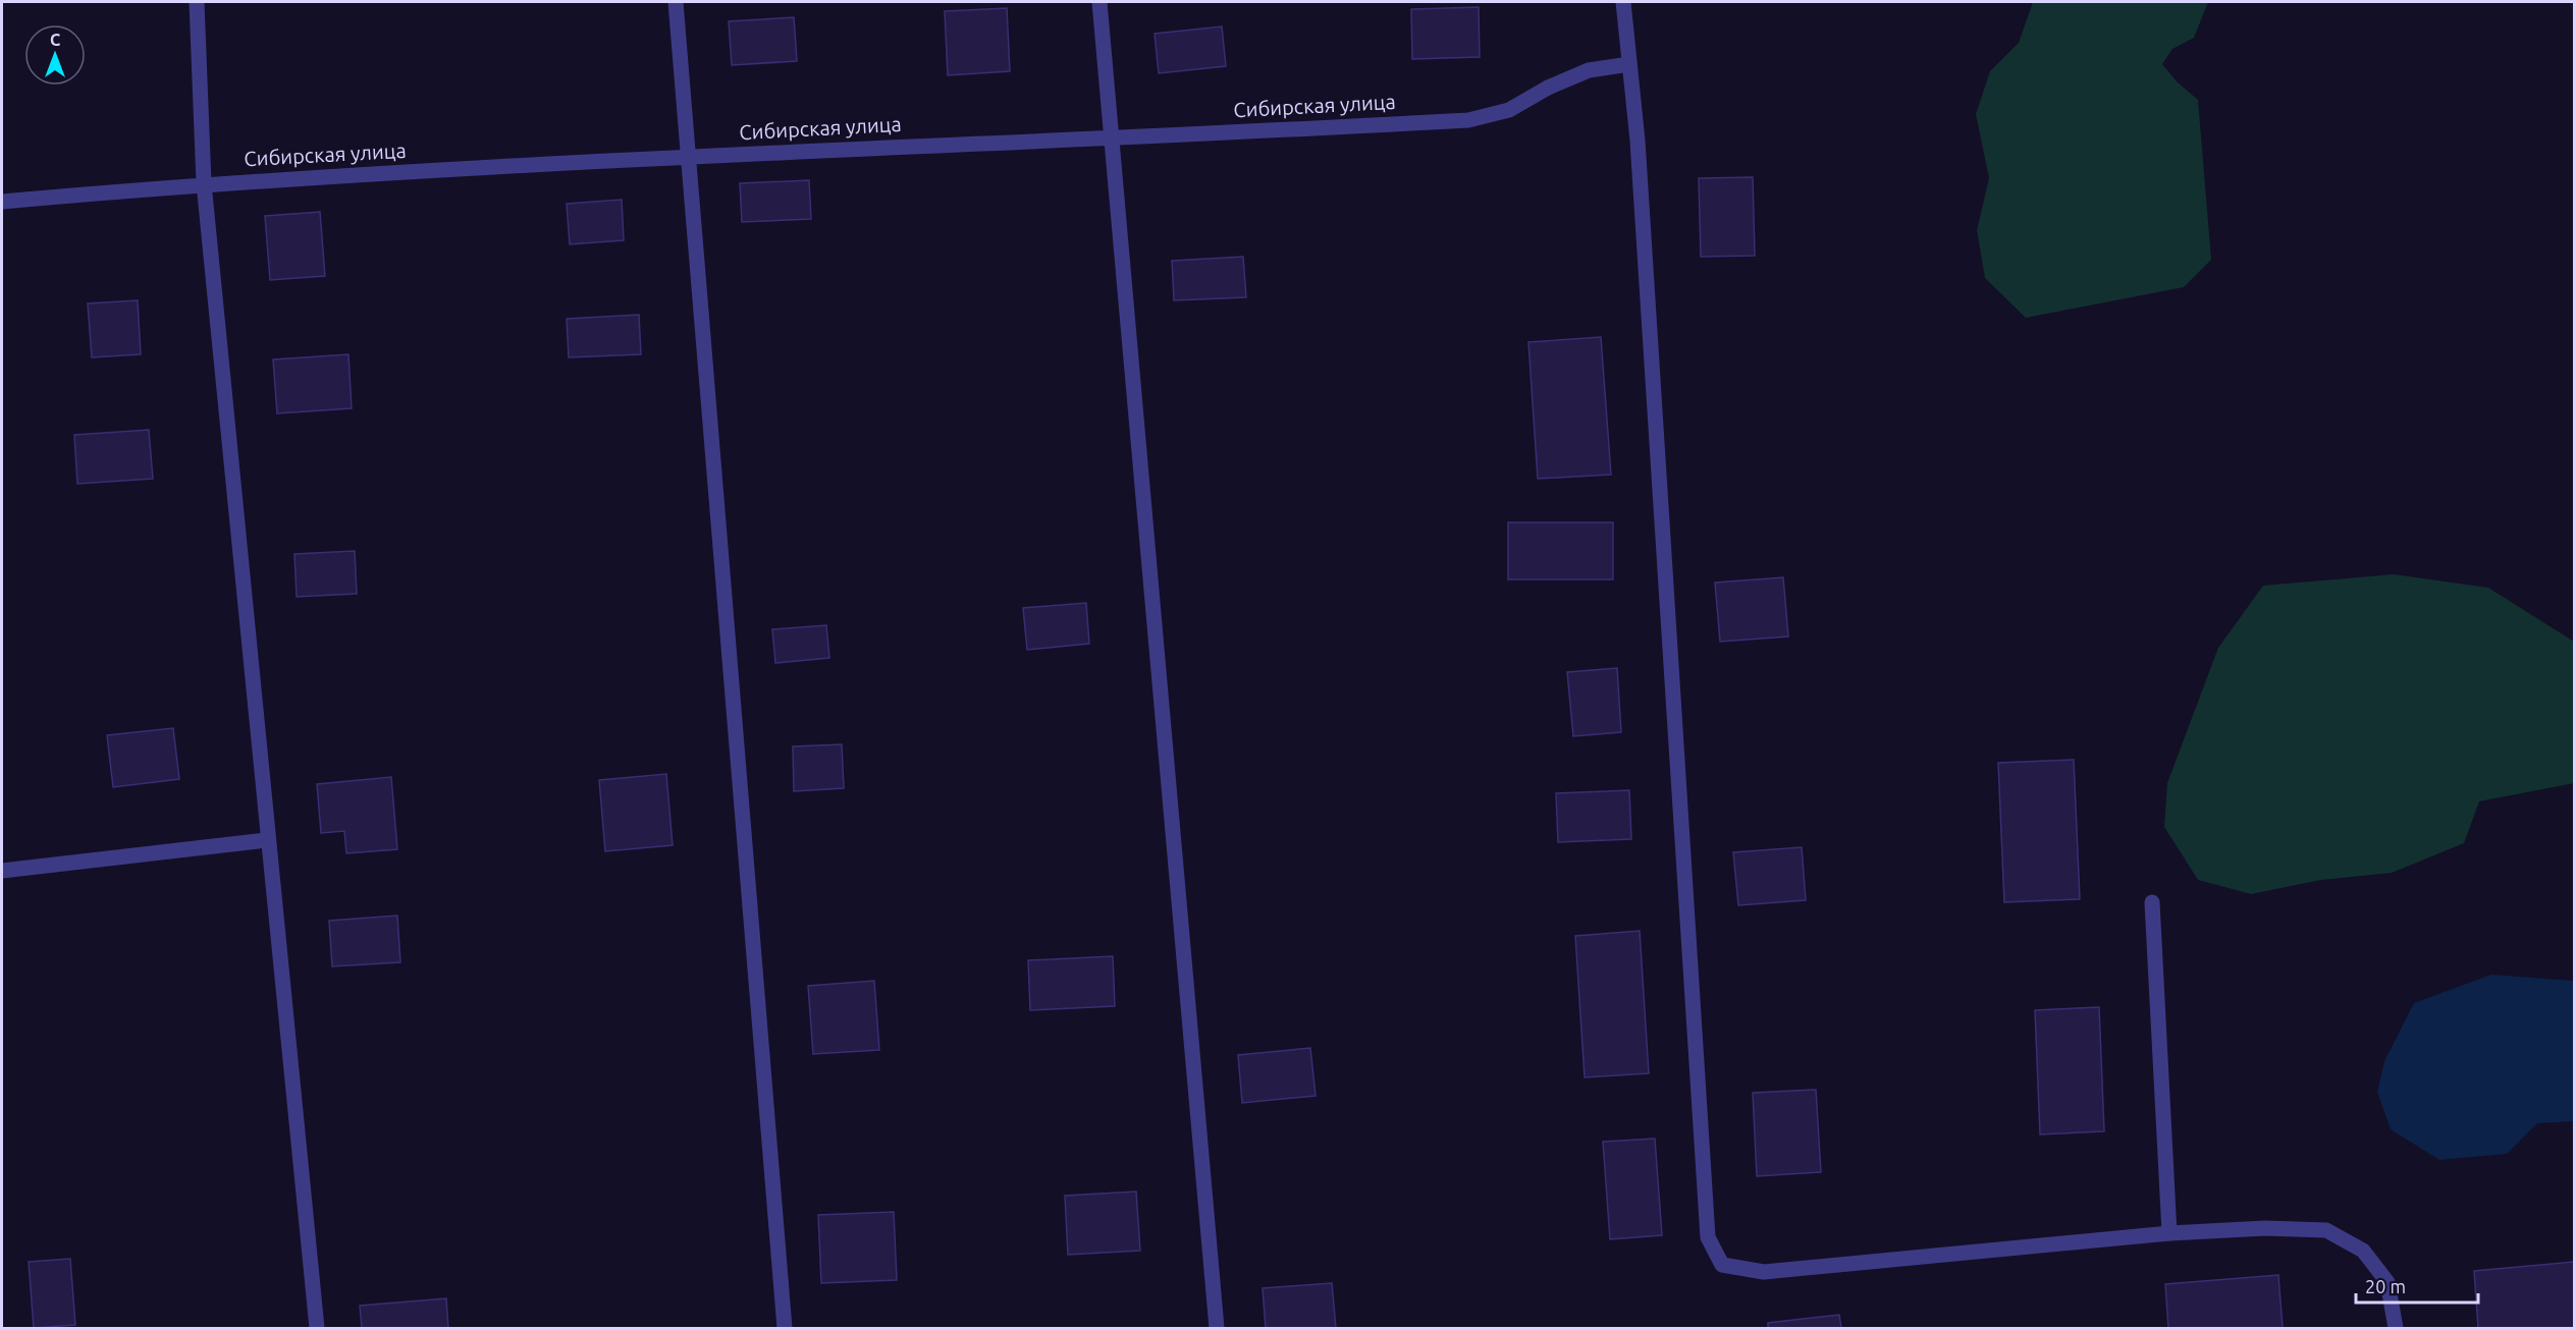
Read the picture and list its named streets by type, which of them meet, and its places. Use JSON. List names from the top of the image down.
{
  "streets": {
    "street": ["Сибирская улица"]
  },
  "scale_bar": "20 m",
  "north": "top"
}
